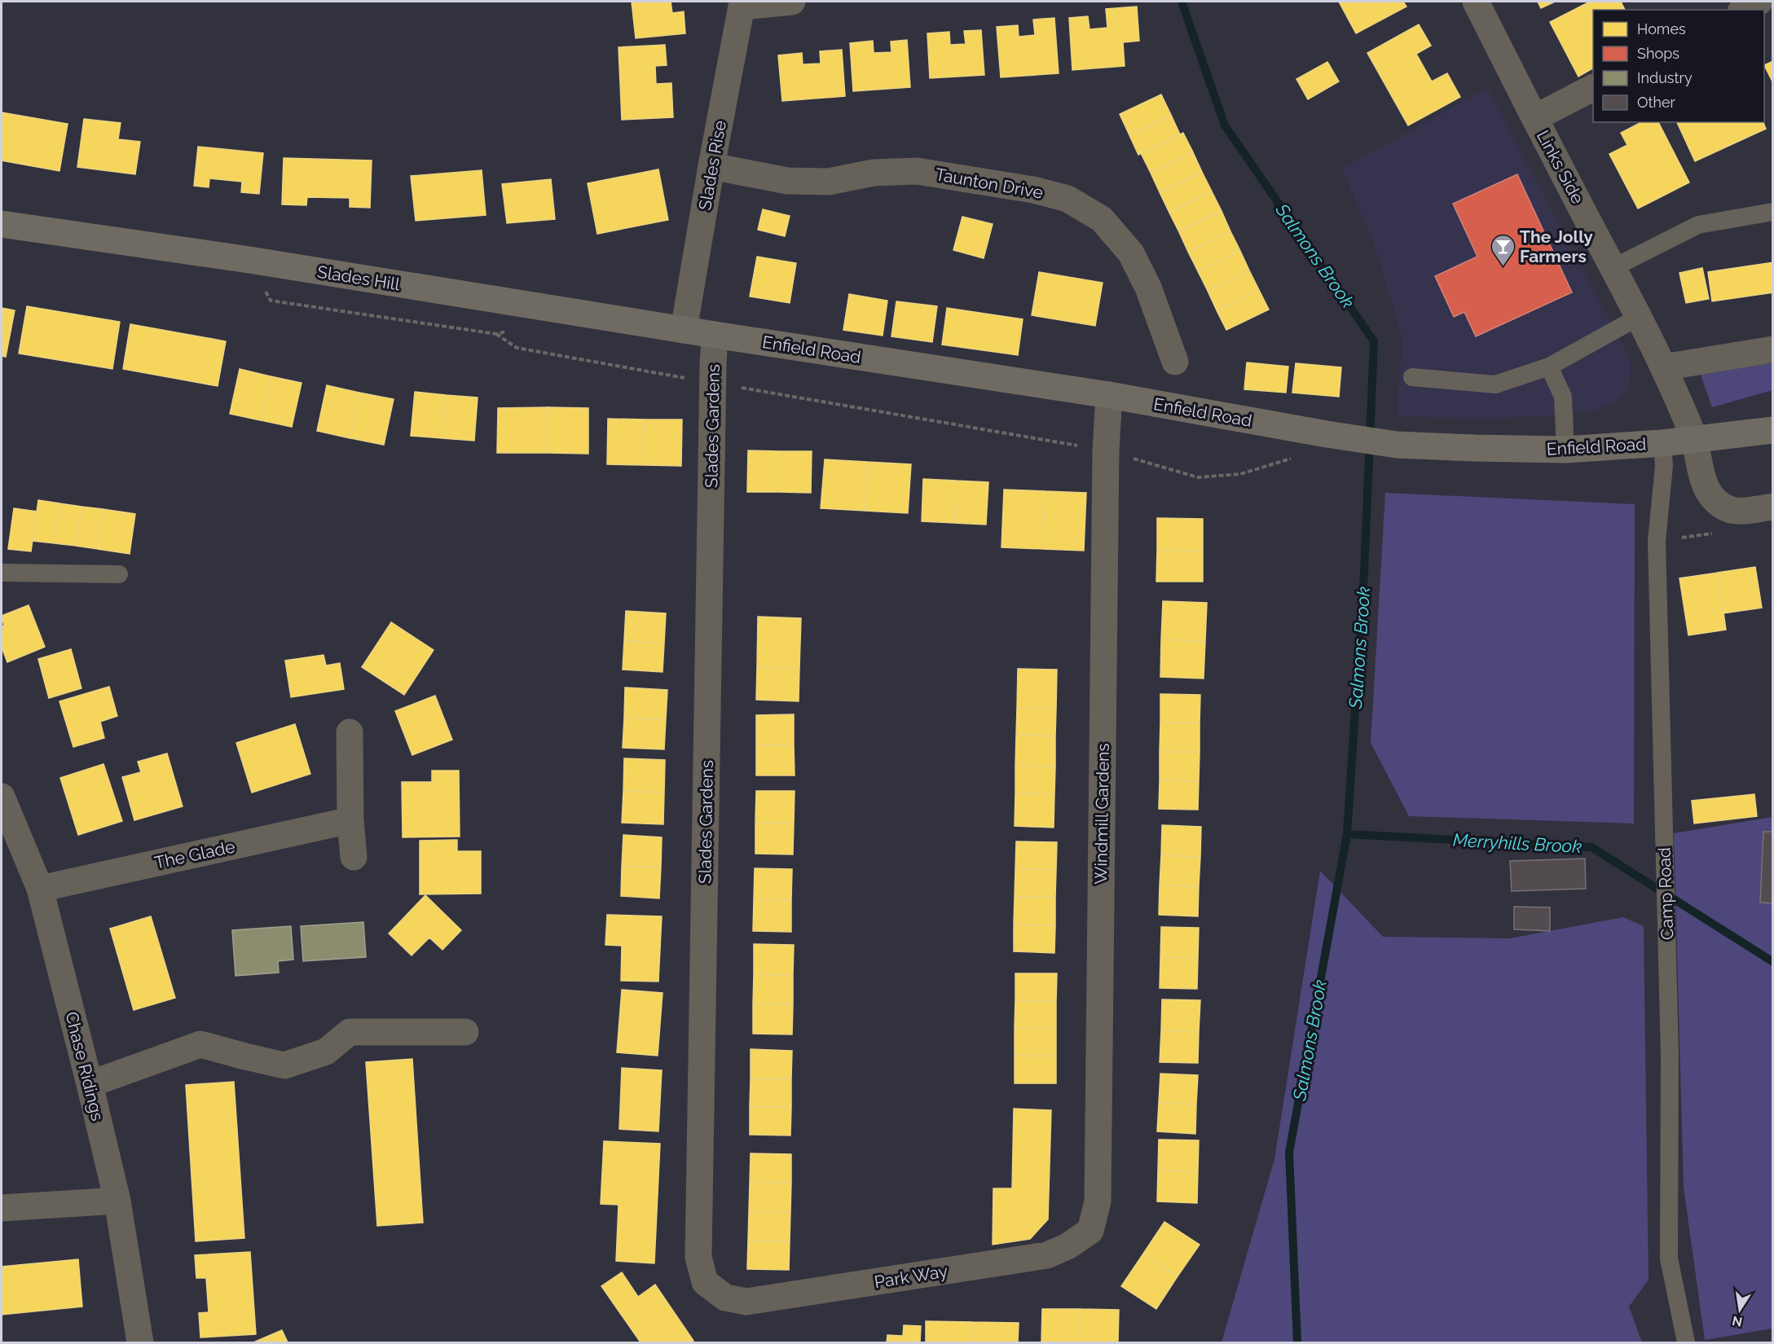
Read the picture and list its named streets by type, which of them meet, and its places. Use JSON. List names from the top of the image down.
{
  "streets": {
    "main road": ["Slades Hill", "Enfield Road"],
    "street": [
      "Slades Rise",
      "Links Side",
      "Taunton Drive",
      "Slades Gardens",
      "Windmill Gardens",
      "The Glade",
      "Chase Ridings",
      "Park Way"
    ],
    "lane": ["Camp Road"]
  },
  "crossings": [
    ["Slades Rise", "Taunton Drive"],
    ["Slades Rise", "Slades Hill"],
    ["Links Side", "Enfield Road"],
    ["Slades Hill", "Enfield Road"],
    ["Slades Hill", "Slades Gardens"],
    ["Enfield Road", "Slades Gardens"],
    ["Enfield Road", "Windmill Gardens"],
    ["Enfield Road", "Camp Road"],
    ["Slades Gardens", "Park Way"],
    ["Windmill Gardens", "Park Way"],
    ["The Glade", "Chase Ridings"]
  ],
  "water": ["Salmons Brook", "Merryhills Brook"],
  "places": {
    "bar": ["The Jolly Farmers"]
  },
  "legend": [
    "Homes",
    "Shops",
    "Industry",
    "Other"
  ],
  "north": "bottom"
}
